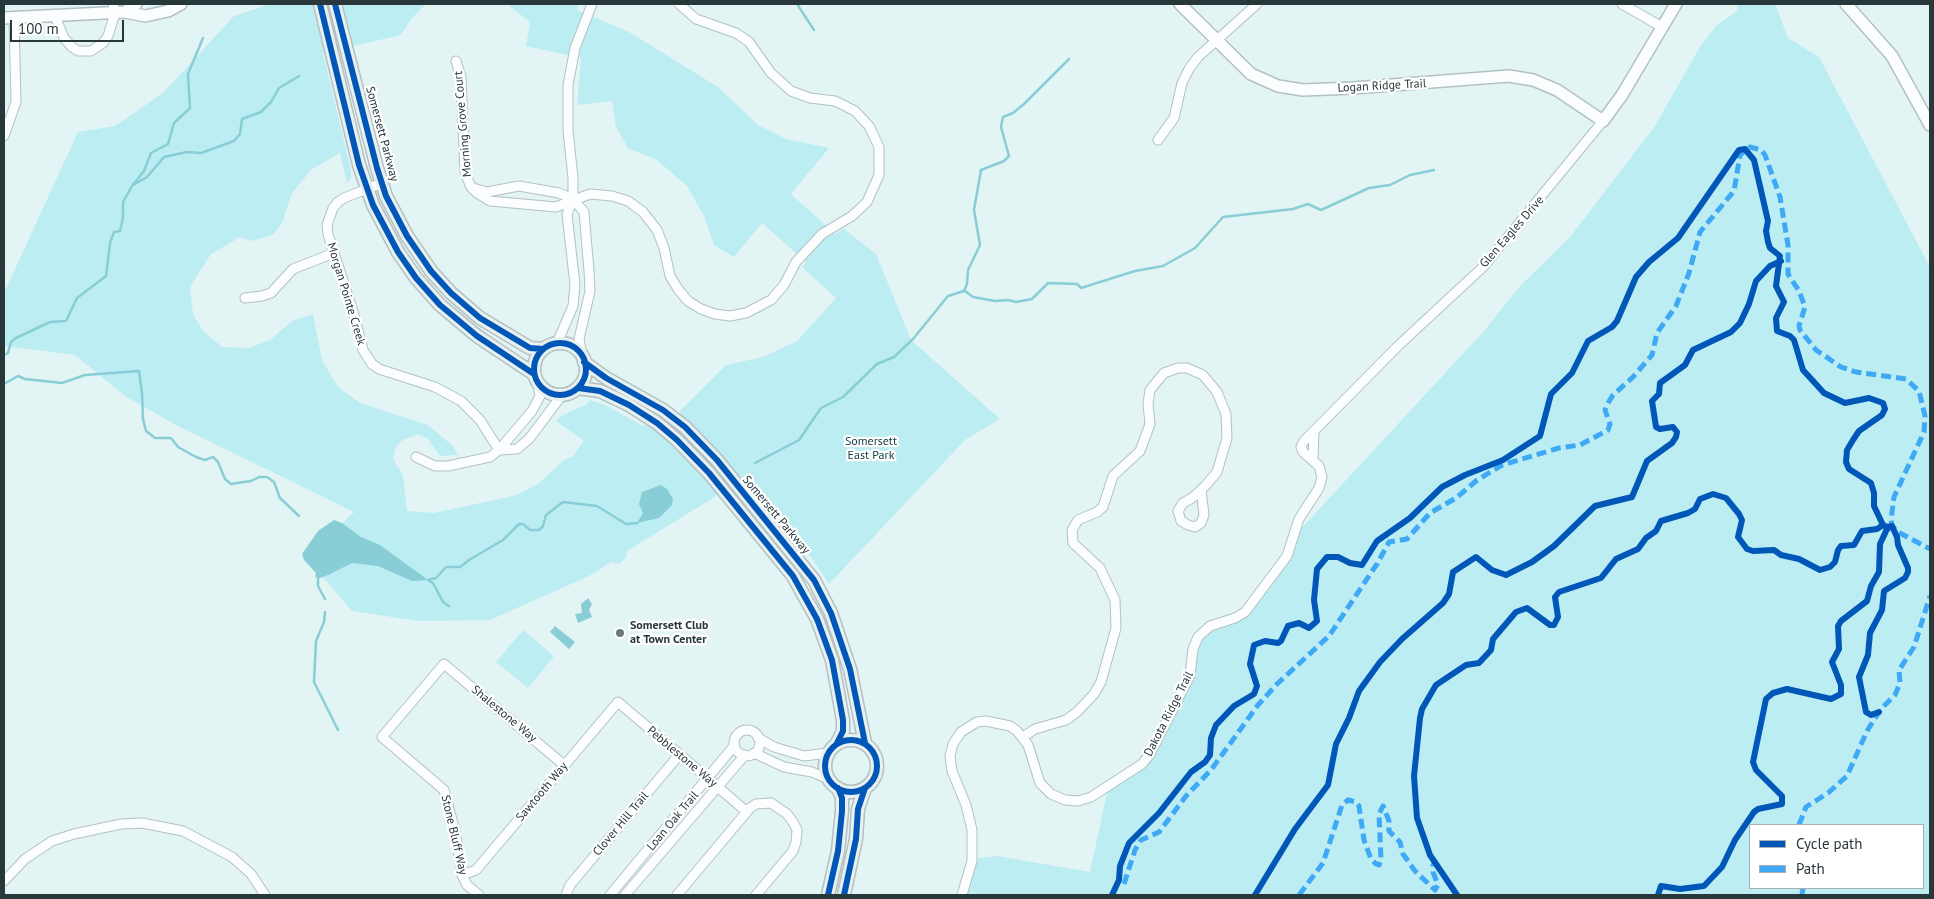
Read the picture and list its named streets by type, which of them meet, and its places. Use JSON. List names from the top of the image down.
{
  "streets": {
    "main road": ["Somersett Parkway"],
    "street": [
      "Logan Ridge Trail",
      "Morning Grove Court",
      "Glen Eagles Drive",
      "Morgan Pointe Creek",
      "Shalestone Way",
      "Dakota Ridge Trail",
      "Pebblestone Way",
      "Sawtooth Way",
      "Loan Oak Trail",
      "Clover Hill Trail",
      "Stone Bluff Way"
    ]
  },
  "crossings": [
    ["Logan Ridge Trail", "Glen Eagles Drive"],
    ["Somersett Parkway", "Morgan Pointe Creek"],
    ["Glen Eagles Drive", "Dakota Ridge Trail"],
    ["Shalestone Way", "Sawtooth Way"],
    ["Shalestone Way", "Stone Bluff Way"],
    ["Pebblestone Way", "Sawtooth Way"],
    ["Pebblestone Way", "Loan Oak Trail"],
    ["Pebblestone Way", "Clover Hill Trail"],
    ["Sawtooth Way", "Stone Bluff Way"]
  ],
  "parks": ["Somersett East Park"],
  "places": ["Somersett Club at Town Center"],
  "legend": ["Cycle path", "Path"],
  "scale_bar": "100 m"
}
